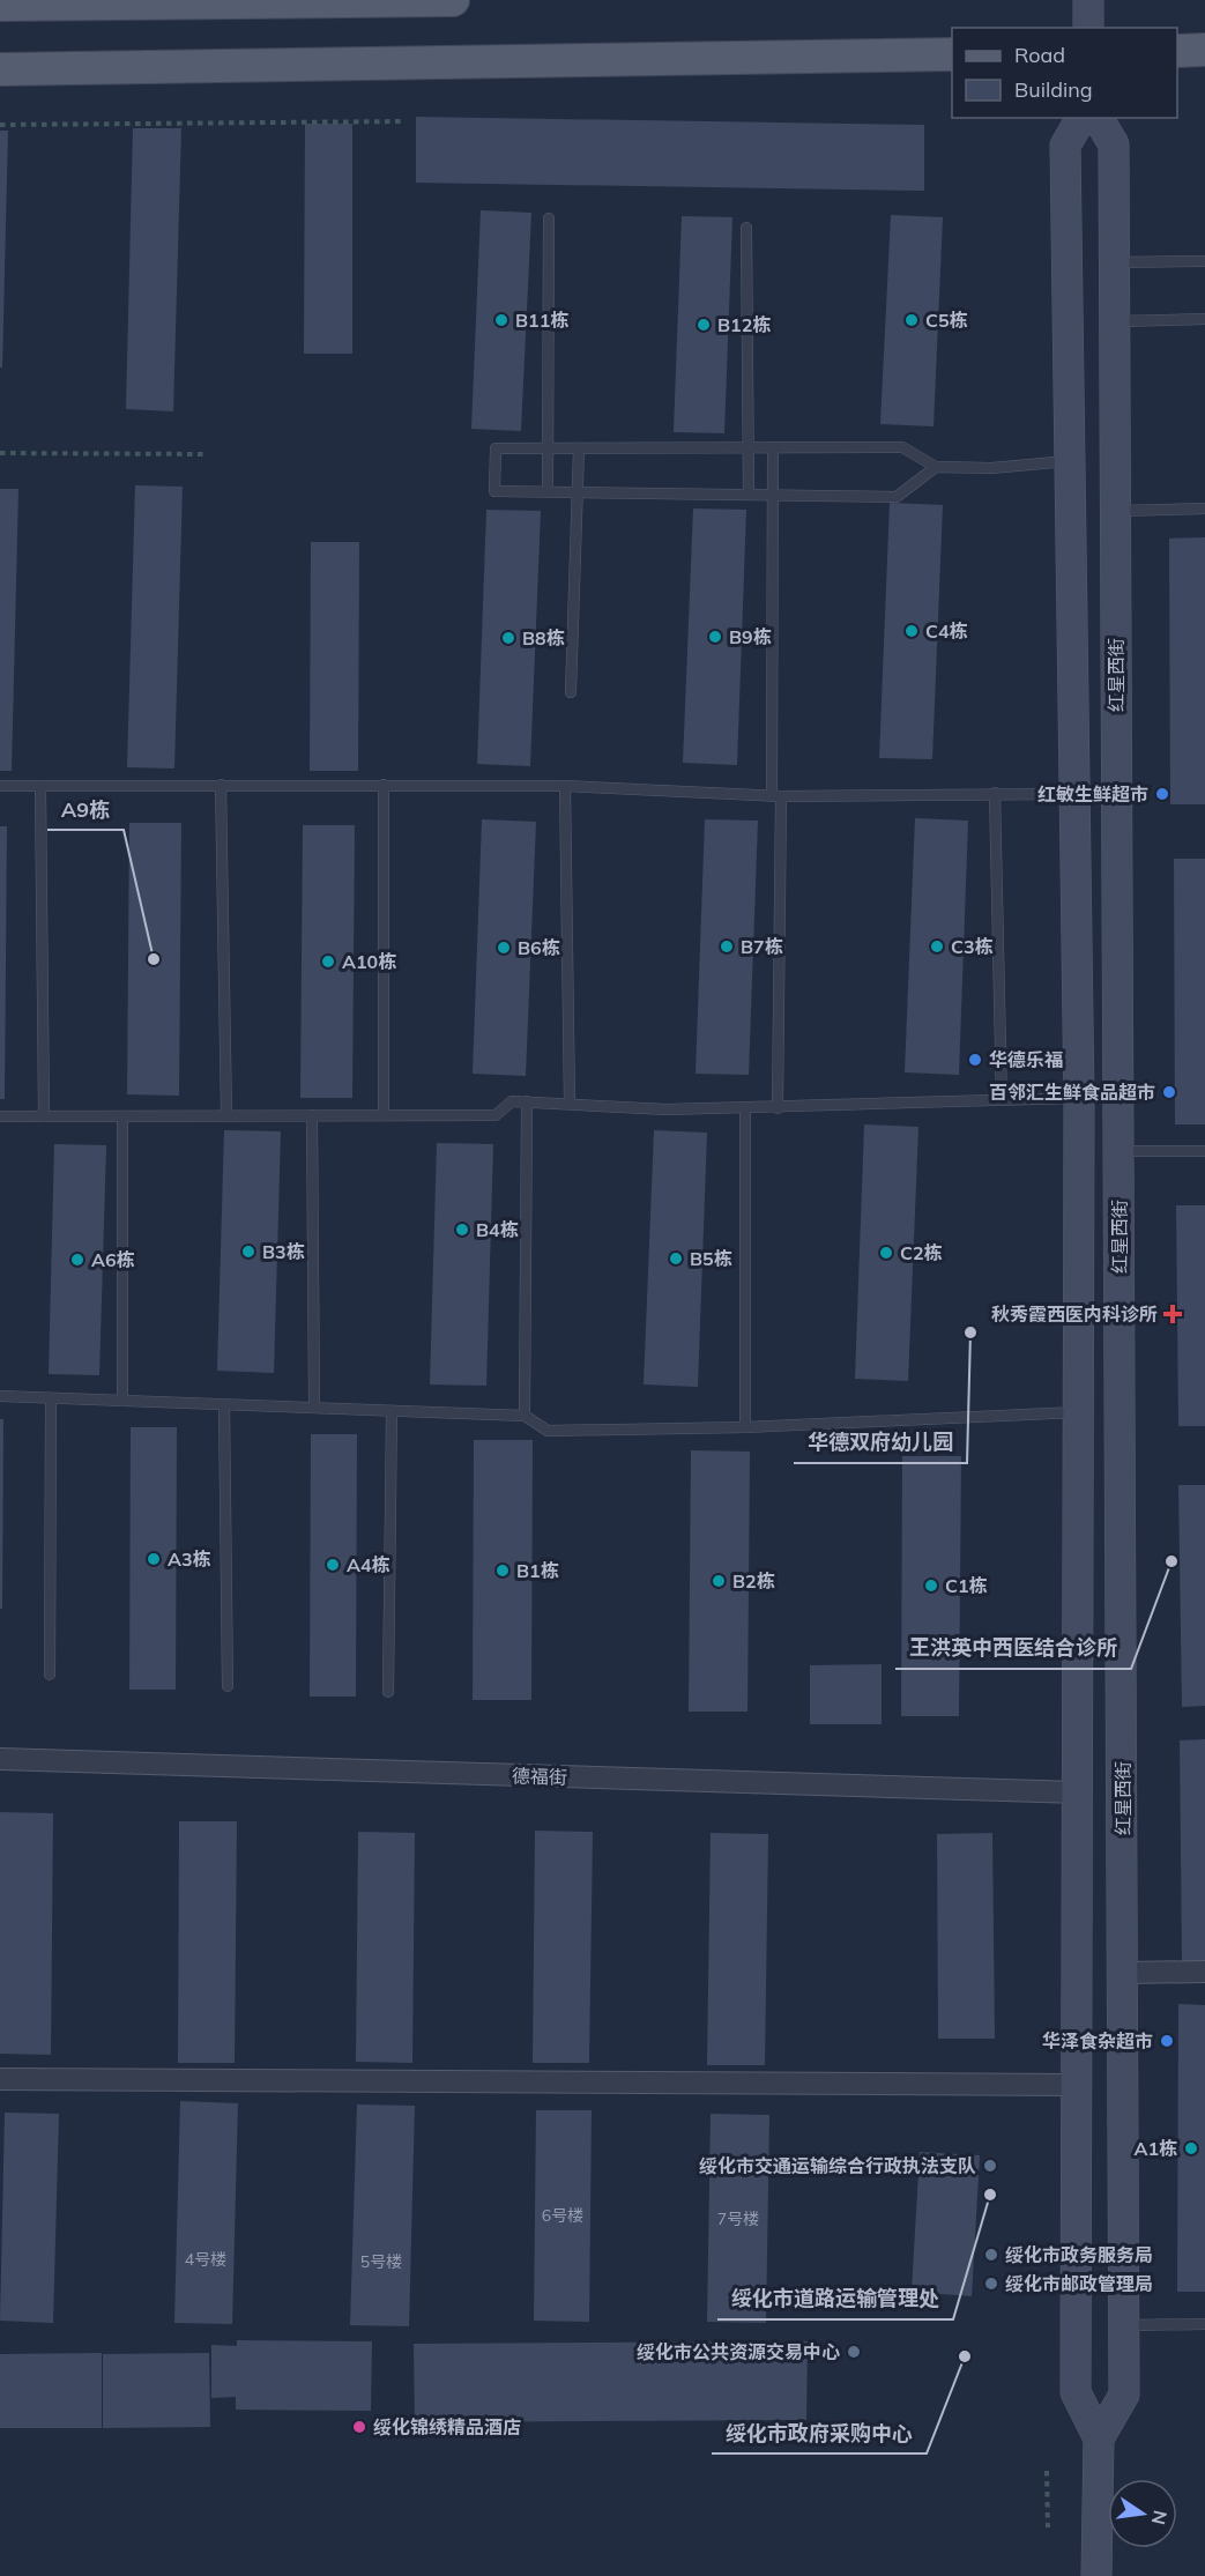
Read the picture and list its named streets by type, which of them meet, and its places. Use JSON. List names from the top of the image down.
{
  "streets": {
    "main road": ["红星西街"],
    "street": ["德福街"]
  },
  "crossings": [
    ["红星西街", "德福街"]
  ],
  "places": {
    "other": [
      "B11栋",
      "C5栋",
      "B12栋",
      "C4栋",
      "B9栋",
      "B8栋",
      "红敏生鲜超市",
      "B7栋",
      "C3栋",
      "B6栋",
      "A9栋",
      "A10栋",
      "华德乐福",
      "百邻汇生鲜食品超市",
      "B4栋",
      "B3栋",
      "C2栋",
      "B5栋",
      "A6栋",
      "华德双府幼儿园",
      "A3栋",
      "王洪英中西医结合诊所",
      "A4栋",
      "B1栋",
      "B2栋",
      "C1栋",
      "华泽食杂超市",
      "A1栋",
      "绥化市交通运输综合行政执法支队",
      "绥化市道路运输管理处",
      "绥化市政务服务局",
      "绥化市邮政管理局",
      "绥化市公共资源交易中心",
      "绥化市政府采购中心",
      "绥化锦绣精品酒店"
    ],
    "health": ["秋秀霞西医内科诊所"]
  },
  "house_numbers": [
    "6号楼",
    "7号楼",
    "4号楼",
    "5号楼"
  ],
  "legend": ["Road", "Building"],
  "north": "right"
}
